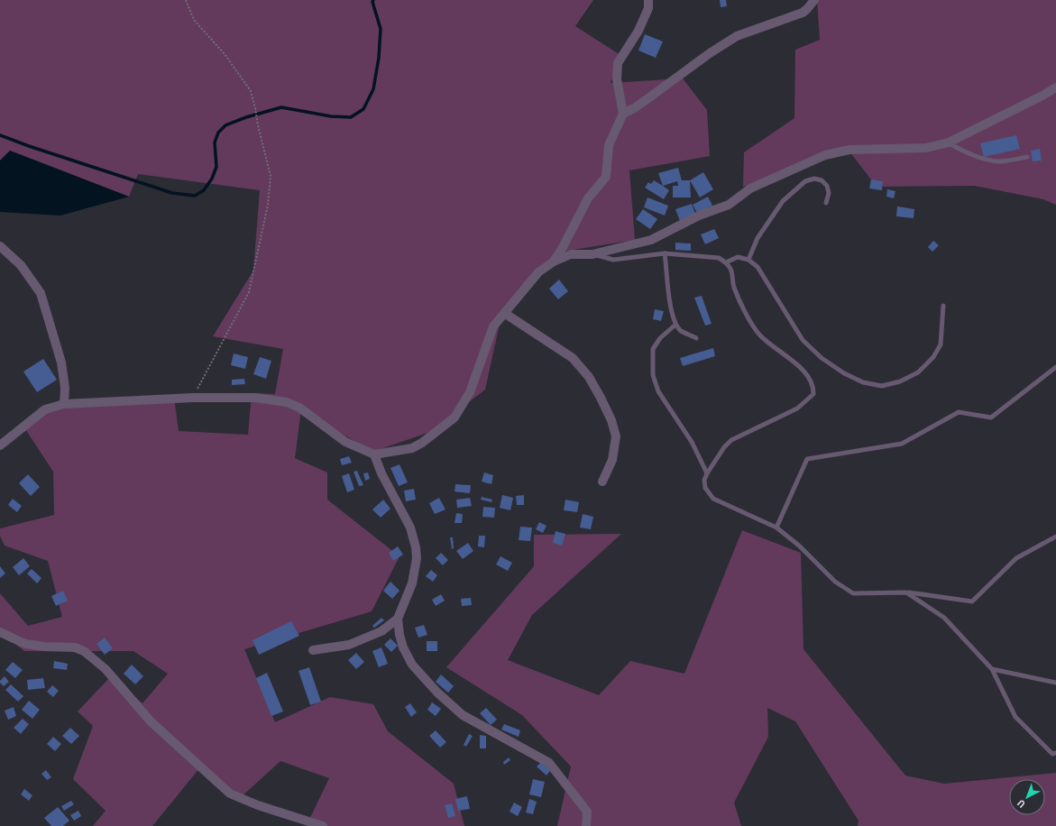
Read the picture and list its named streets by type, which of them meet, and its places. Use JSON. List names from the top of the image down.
{
  "north": "bottom left"
}
